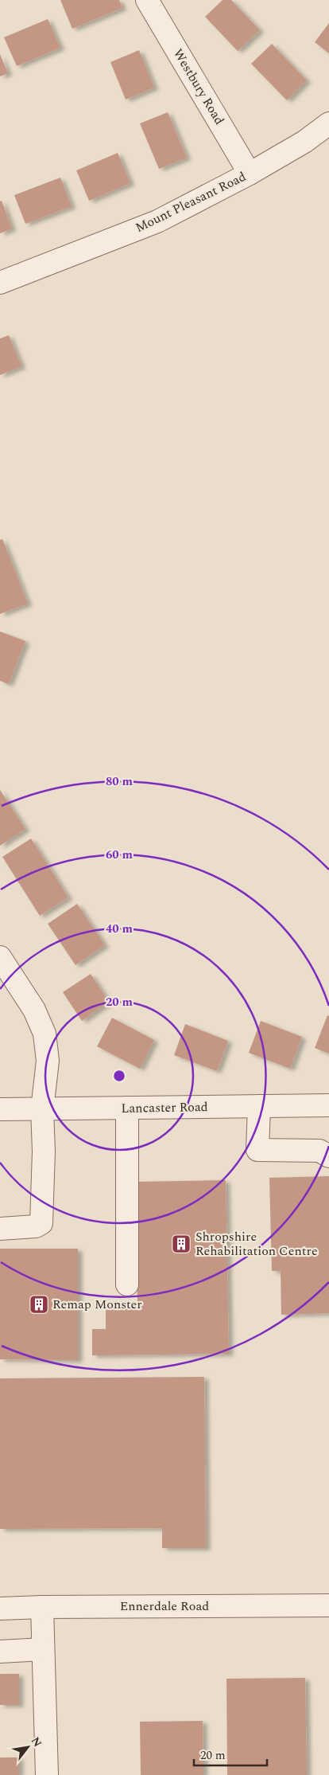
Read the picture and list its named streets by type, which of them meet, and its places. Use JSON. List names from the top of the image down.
{
  "streets": {
    "street": [
      "Westbury Road",
      "Mount Pleasant Road",
      "Lancaster Road",
      "Ennerdale Road"
    ]
  },
  "crossings": [
    ["Westbury Road", "Mount Pleasant Road"]
  ],
  "places": {
    "building": ["Shropshire Rehabilitation Centre", "Remap Monster"]
  },
  "scale_bar": "20 m",
  "north": "top right",
  "rings": [
    "80 m",
    "60 m",
    "40 m",
    "20 m"
  ]
}
